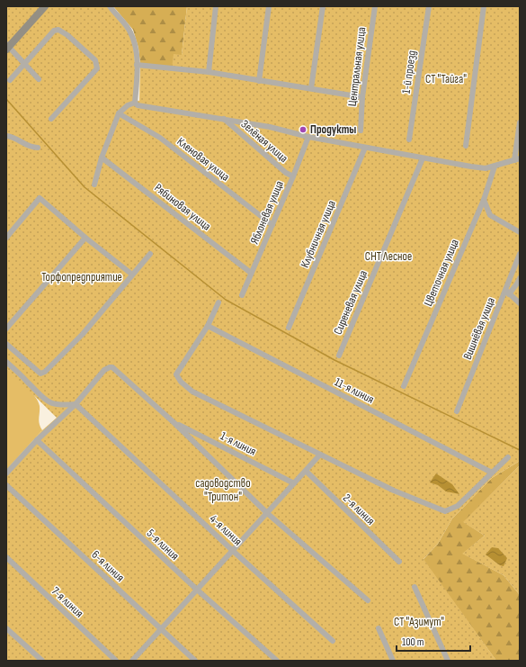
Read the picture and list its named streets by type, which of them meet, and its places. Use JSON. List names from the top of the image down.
{
  "streets": {
    "street": [
      "Центральная улица",
      "1-й проезд",
      "Зелёная улица",
      "Кленовая улица",
      "Рябиновая улица",
      "Яблоневая улица",
      "Клубничная улица",
      "Цветочная улица",
      "Сиреневая улица",
      "Вишнёвая улица",
      "11-я линия",
      "1-я линия",
      "2-я линия",
      "4-я линия",
      "5-я линия",
      "6-я линия",
      "7-я линия"
    ]
  },
  "crossings": [
    ["Зелёная улица", "Яблоневая улица"],
    ["Кленовая улица", "Яблоневая улица"],
    ["Рябиновая улица", "Яблоневая улица"]
  ],
  "parks": [
    "СТ \"Тайга\"",
    "СНТ Лесное",
    "Торфопредприятие",
    "садоводство \"Тритон\"",
    "СТ \"Азимут\""
  ],
  "places": ["Продукты"],
  "scale_bar": "100 m"
}
